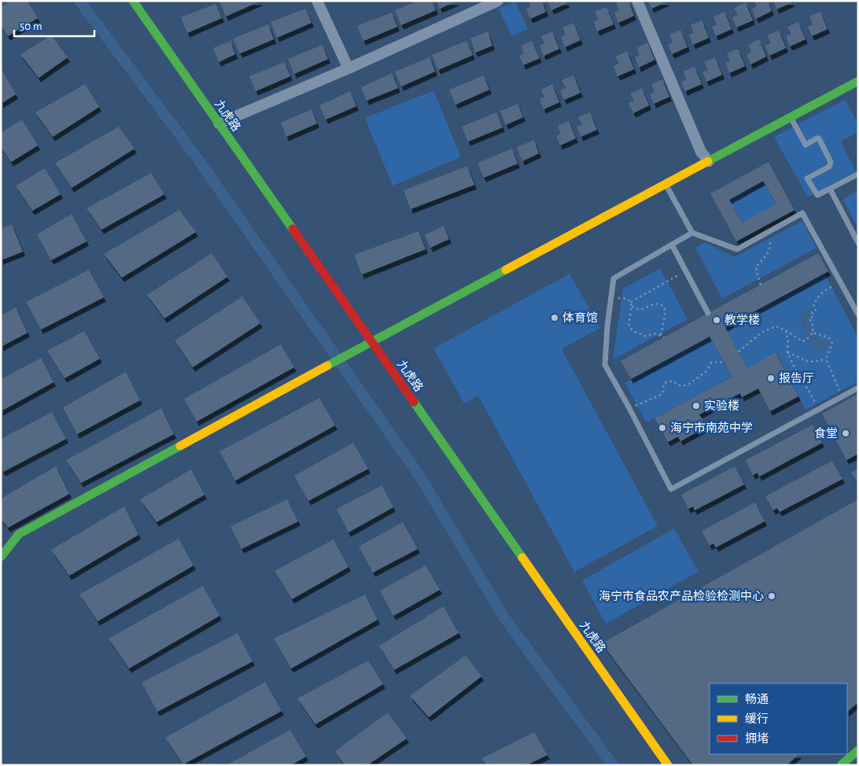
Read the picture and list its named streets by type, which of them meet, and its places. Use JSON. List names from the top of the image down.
{
  "streets": {
    "street": ["九虎路"]
  },
  "places": [
    "体育馆",
    "教学楼",
    "报告厅",
    "实验楼",
    "海宁市南苑中学",
    "食堂",
    "海宁市食品农产品检验检测中心"
  ],
  "legend": ["畅通", "缓行", "拥堵"],
  "scale_bar": "50 m"
}
